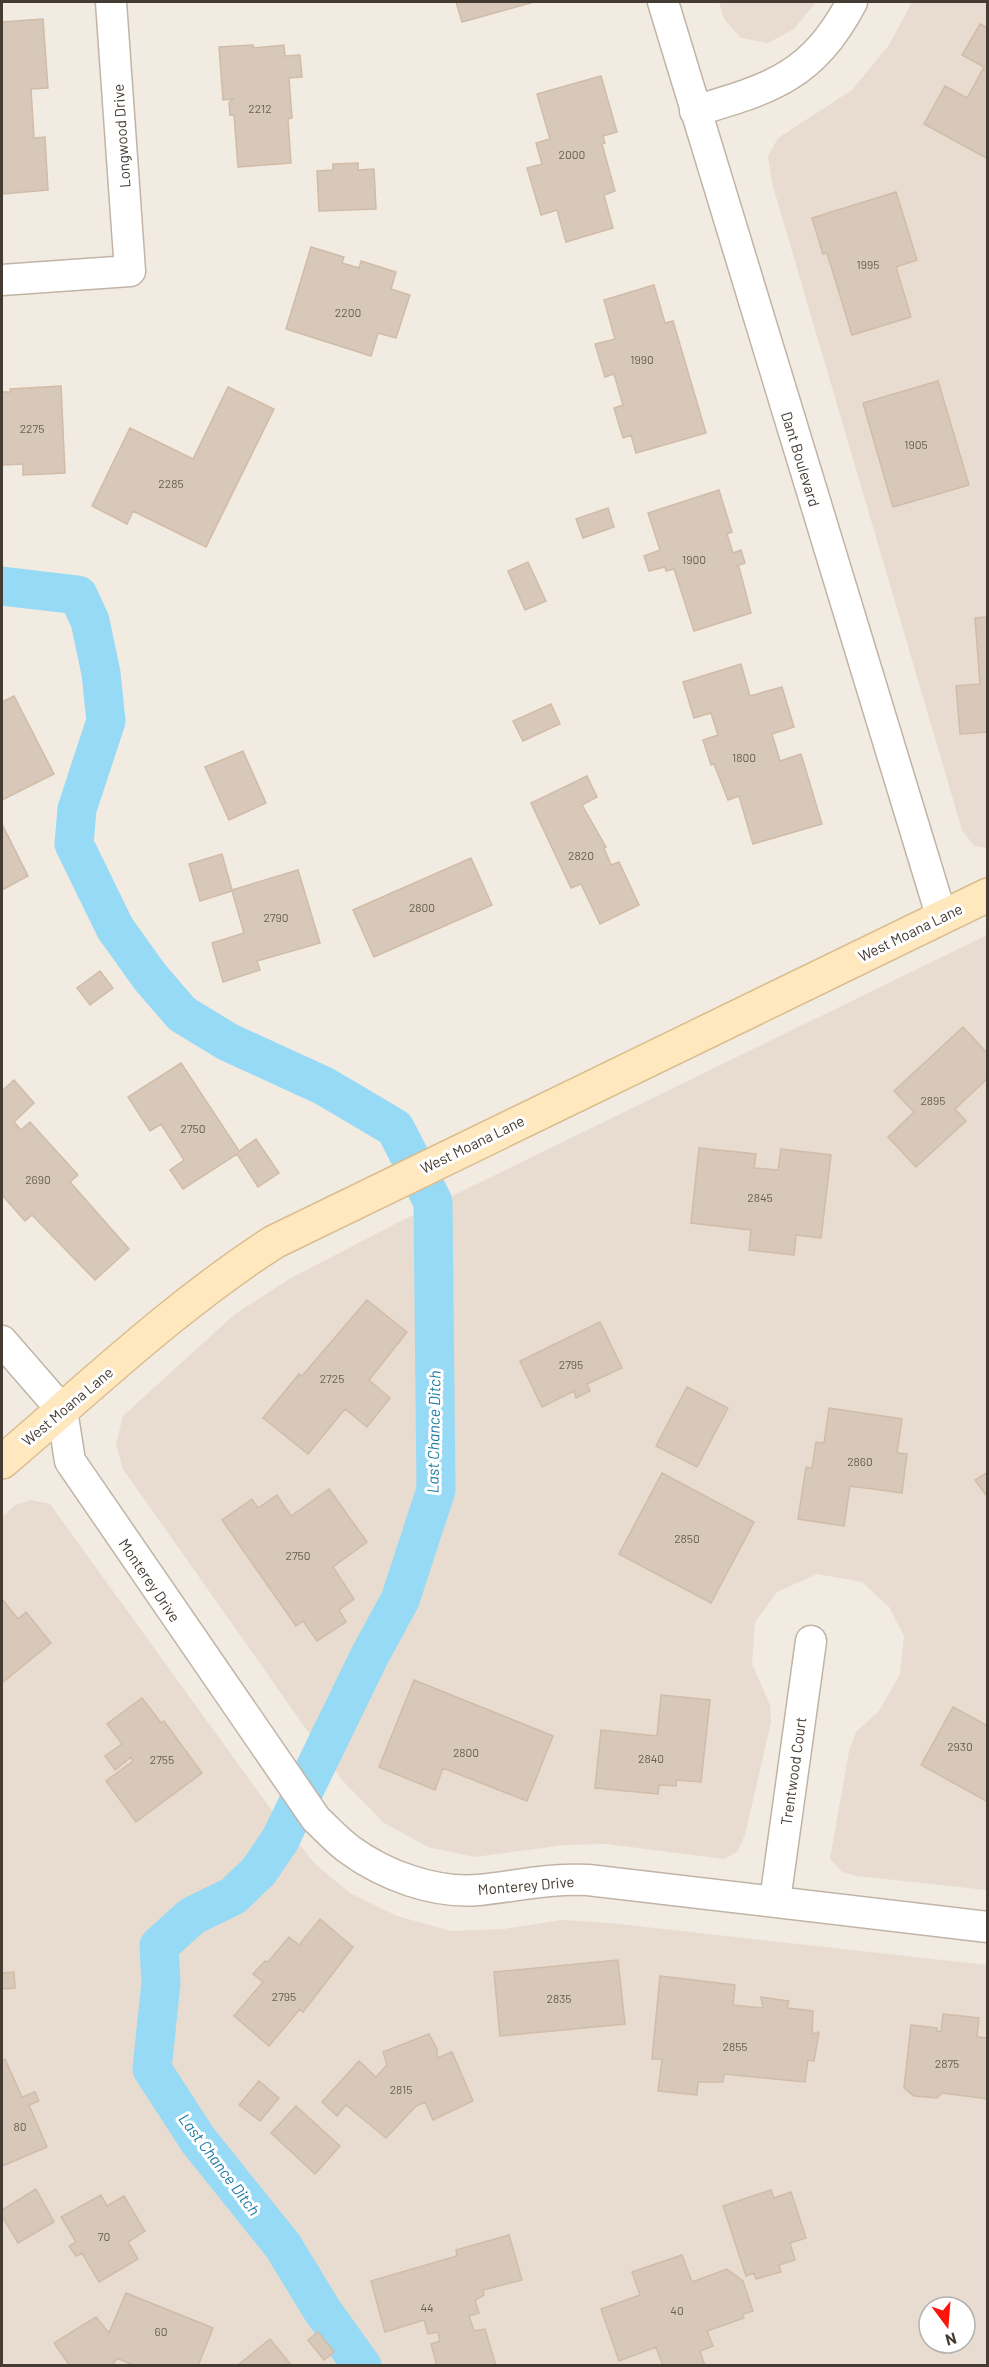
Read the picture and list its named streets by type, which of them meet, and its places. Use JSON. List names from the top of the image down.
{
  "streets": {
    "street": [
      "Longwood Drive",
      "Dant Boulevard",
      "West Moana Lane",
      "Monterey Drive",
      "Trentwood Court"
    ]
  },
  "crossings": [
    ["Dant Boulevard", "West Moana Lane"],
    ["West Moana Lane", "Monterey Drive"],
    ["Monterey Drive", "Trentwood Court"]
  ],
  "water": ["Last Chance Ditch"],
  "house_numbers": [
    "2212",
    "2000",
    "1995",
    "2200",
    "1990",
    "2275",
    "1905",
    "2285",
    "1900",
    "1800",
    "2820",
    "2800",
    "2790",
    "2895",
    "2750",
    "2690",
    "2845",
    "2795",
    "2725",
    "2860",
    "2850",
    "2750",
    "2930",
    "2800",
    "2840",
    "2755",
    "2795",
    "2835",
    "2855",
    "2875",
    "2815",
    "80",
    "70",
    "44",
    "40",
    "60"
  ],
  "north": "bottom"
}
